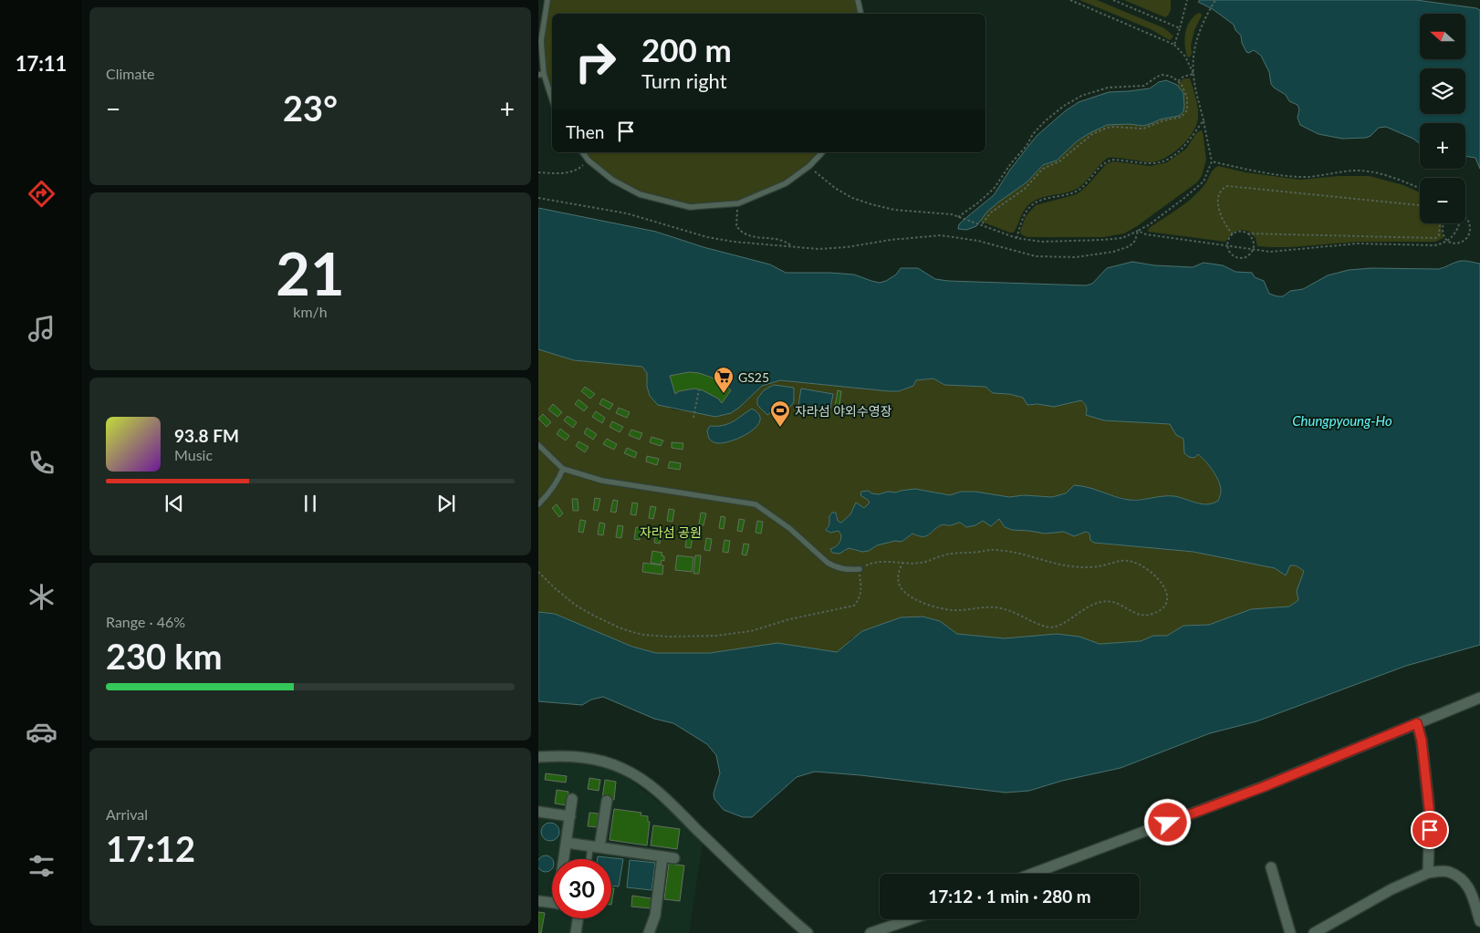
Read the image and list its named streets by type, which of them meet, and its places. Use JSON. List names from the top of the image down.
{
  "water": ["Chungpyoung-Ho"],
  "parks": ["자라섬 공원"],
  "places": {
    "supermarket": ["GS25"],
    "sports": ["자라섬 야외수영장"]
  },
  "north": "left",
  "page": {
    "tabs": "17:11",
    "tile": [
      "Climate",
      ["21", "km/h"],
      ["Range · 46%", "230 km"],
      ["Arrival", "17:12"]
    ],
    "map_buttons": ["+", "−"],
    "turn": ["200 m", "Turn right"],
    "heat": ["−", "23°", "+"],
    "then": "Then",
    "song": ["93.8 FM", "Music"],
    "limit": "30",
    "trip": "17:12 · 1 min · 280 m"
  }
}
